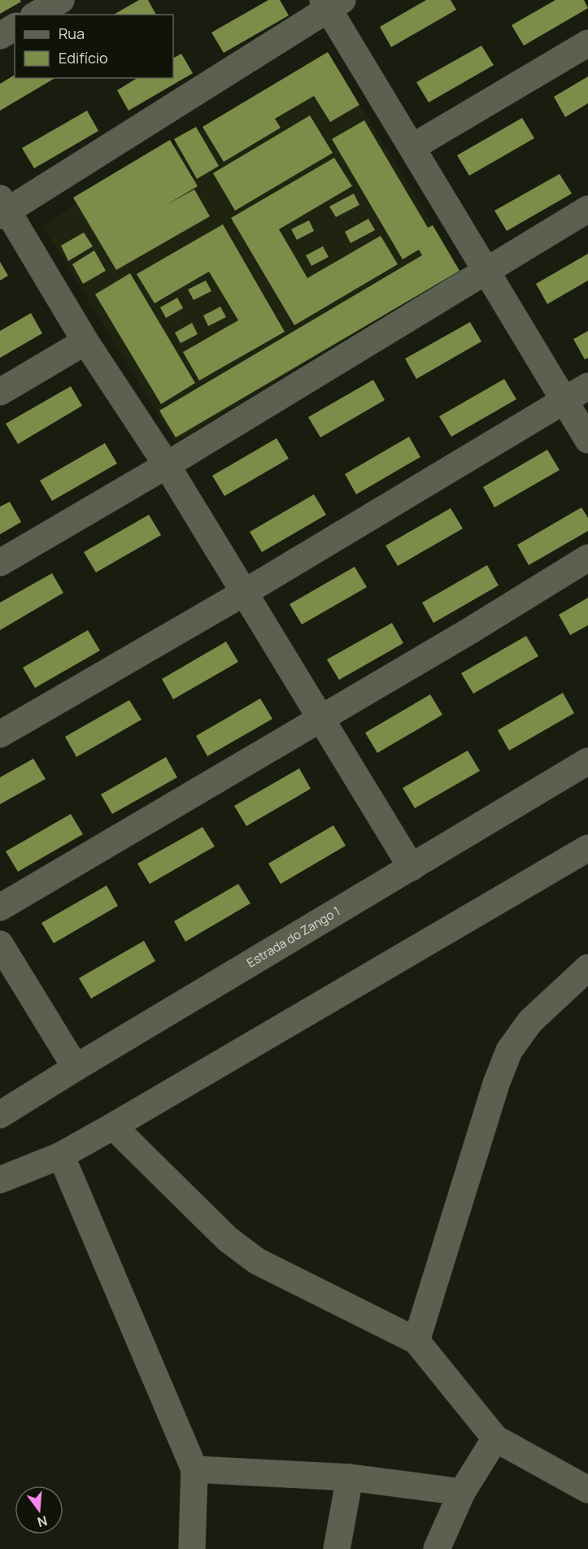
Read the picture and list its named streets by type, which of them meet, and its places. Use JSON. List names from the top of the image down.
{
  "streets": {
    "street": ["Estrada do Zango 1"]
  },
  "legend": ["Rua", "Edifício"],
  "north": "bottom"
}
